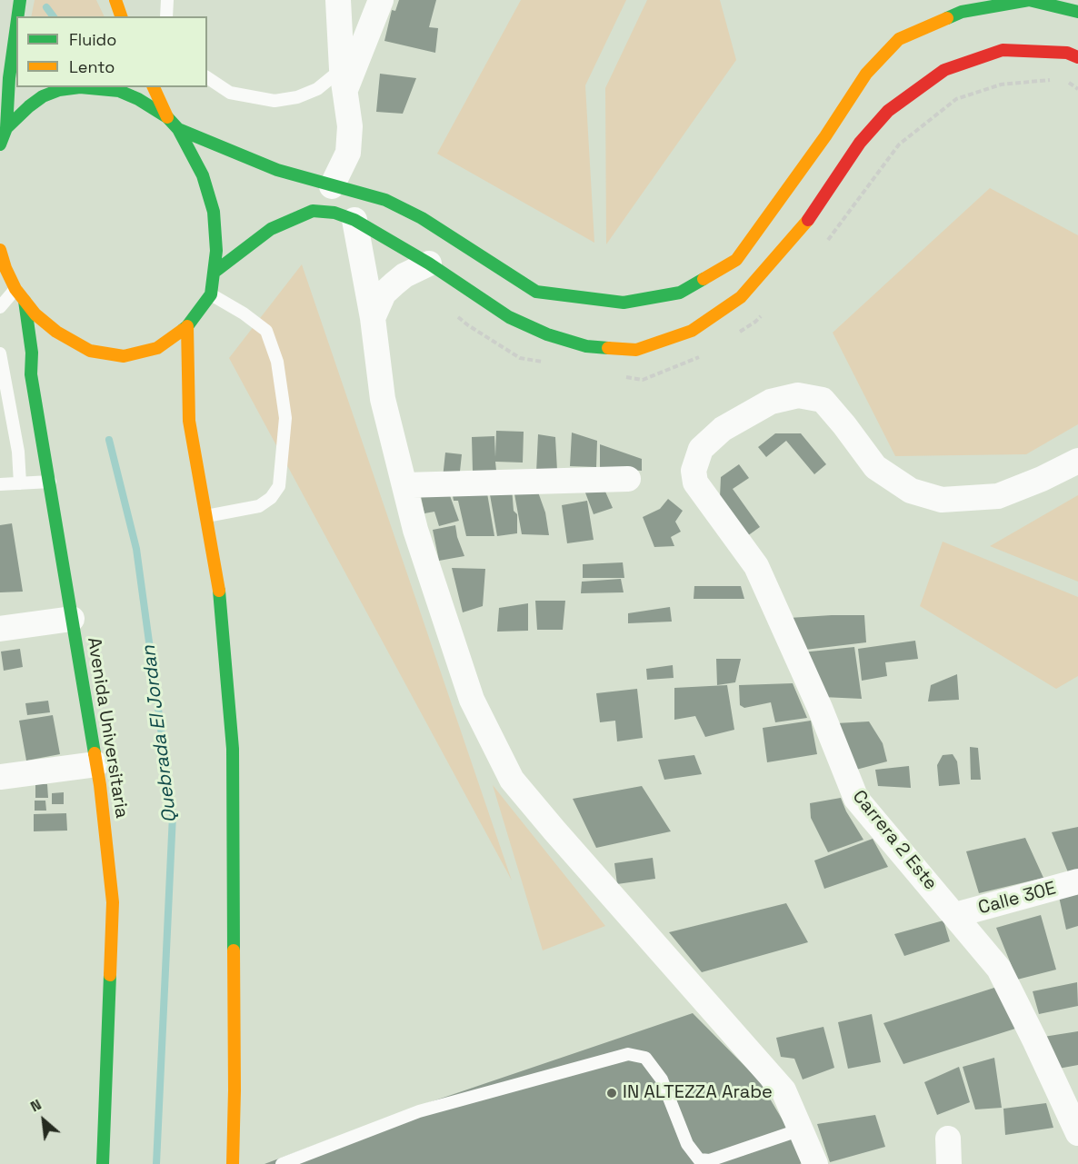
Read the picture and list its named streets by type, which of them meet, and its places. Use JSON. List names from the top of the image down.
{
  "streets": {
    "main road": ["Avenida Universitaria"],
    "street": ["Carrera 2 Este", "Calle 30E"]
  },
  "crossings": [
    ["Carrera 2 Este", "Calle 30E"]
  ],
  "water": ["Quebrada El Jordan"],
  "places": ["IN ALTEZZA Arabe"],
  "legend": ["Fluido", "Lento"],
  "north": "top left"
}
